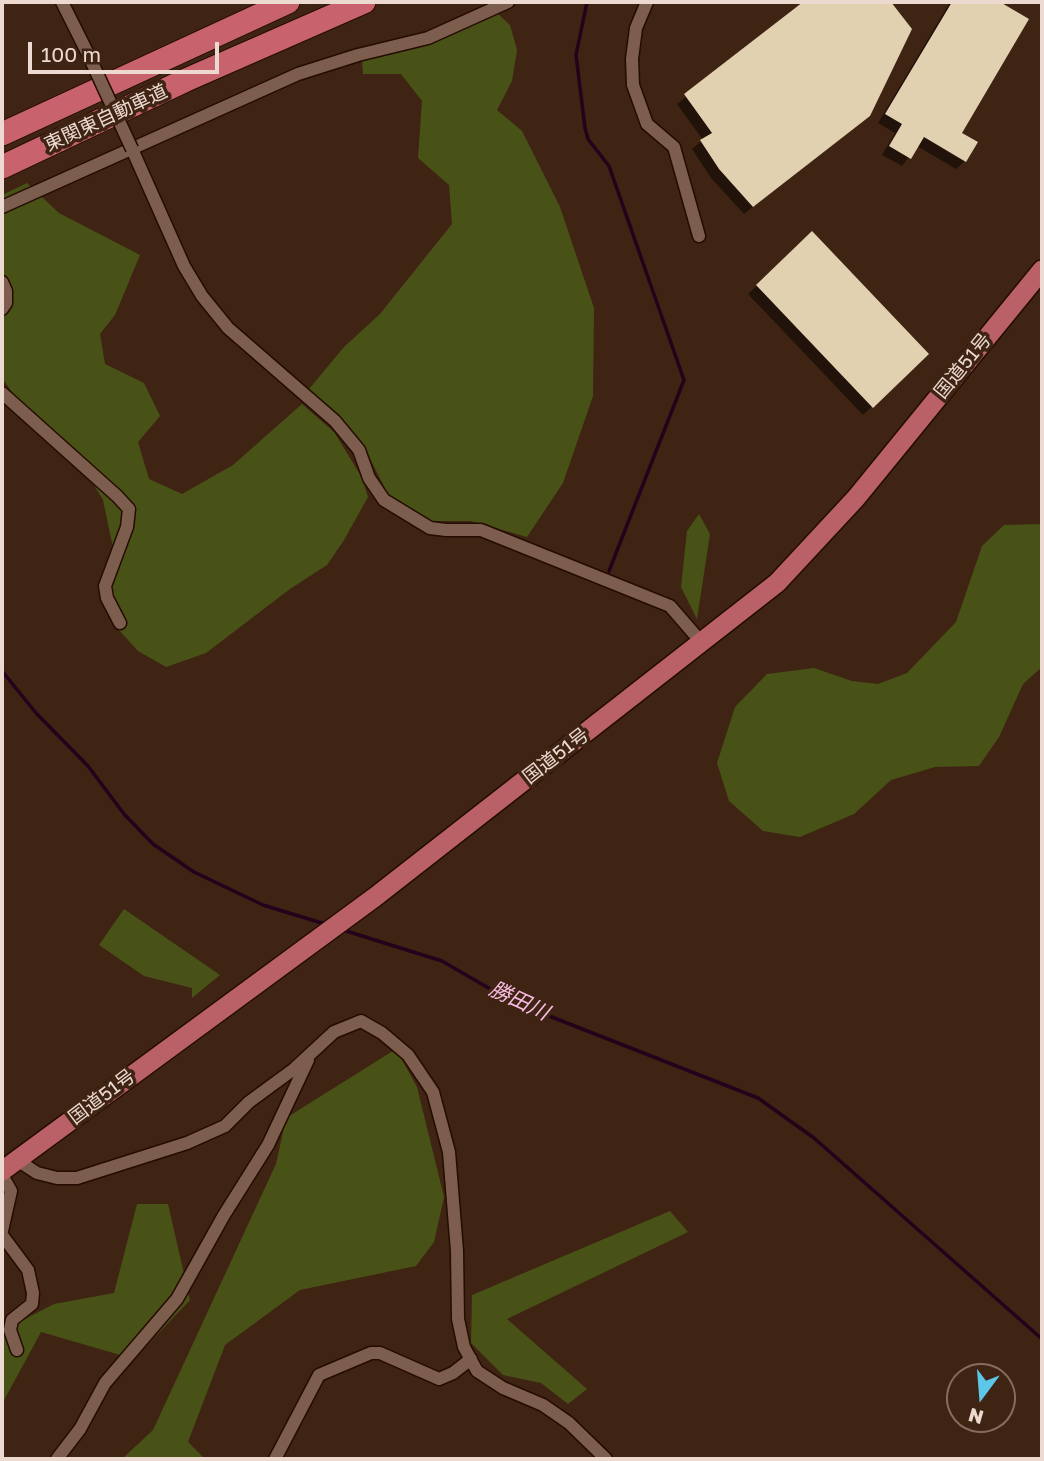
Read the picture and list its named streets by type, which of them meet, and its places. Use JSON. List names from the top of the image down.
{
  "streets": {
    "highway": ["東関東自動車道", "国道51号"]
  },
  "water": ["勝田川"],
  "scale_bar": "100 m",
  "north": "bottom"
}
